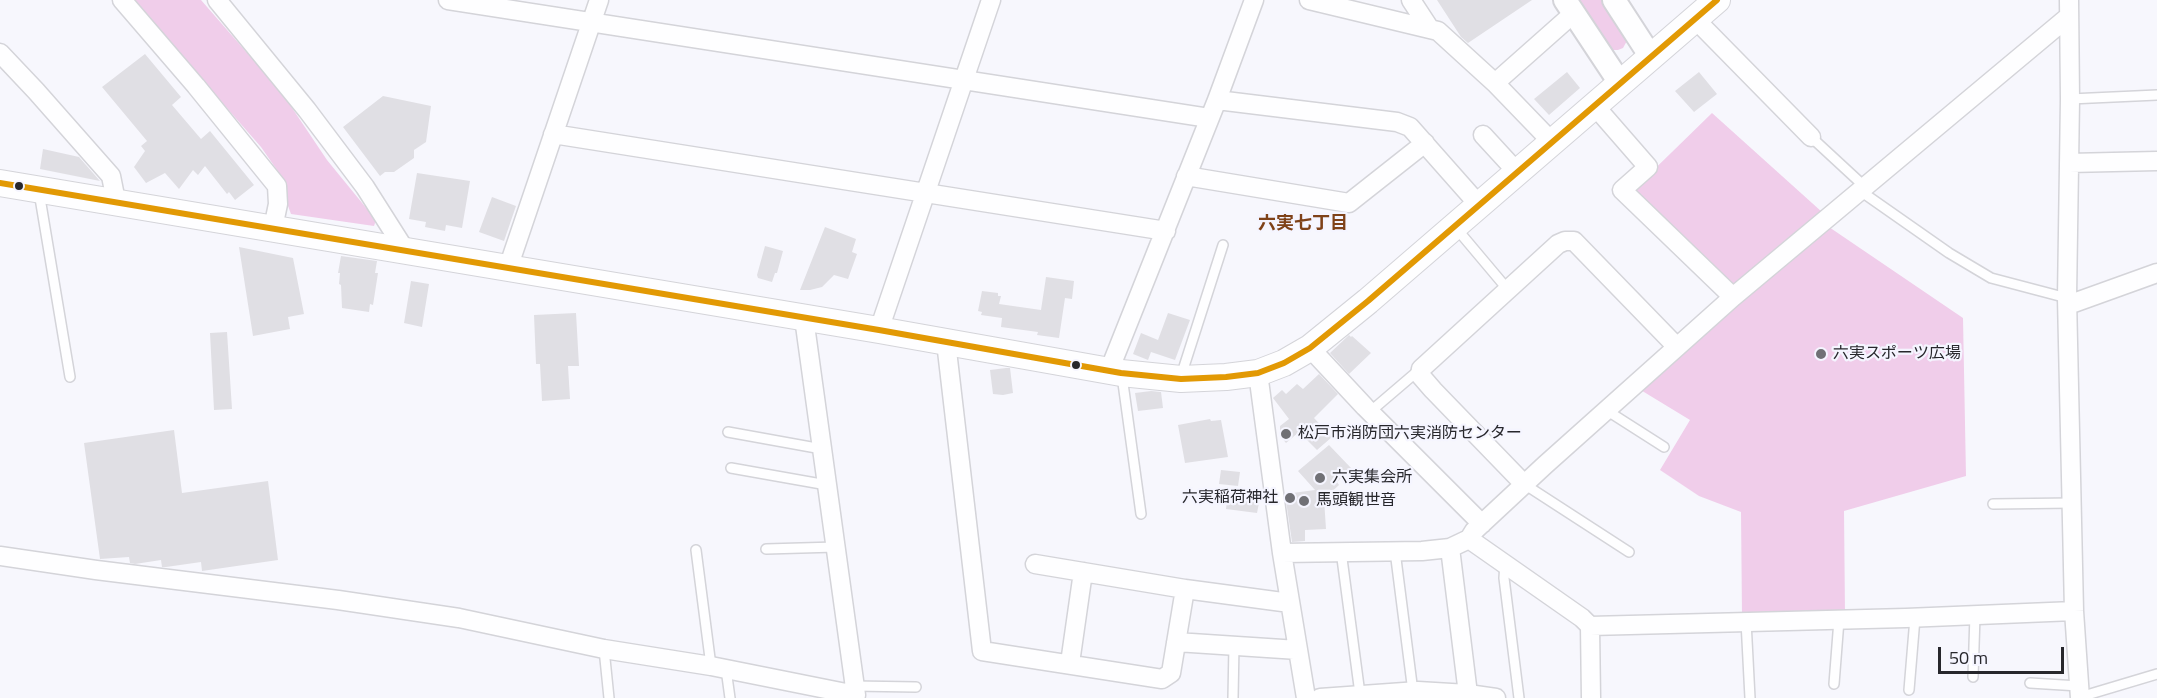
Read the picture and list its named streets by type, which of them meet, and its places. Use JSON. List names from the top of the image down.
{
  "districts": ["六実七丁目"],
  "places": [
    "六実スポーツ広場",
    "松戸市消防団六実消防センター",
    "六実集会所",
    "六実稲荷神社",
    "馬頭観世音"
  ],
  "scale_bar": "50 m"
}
